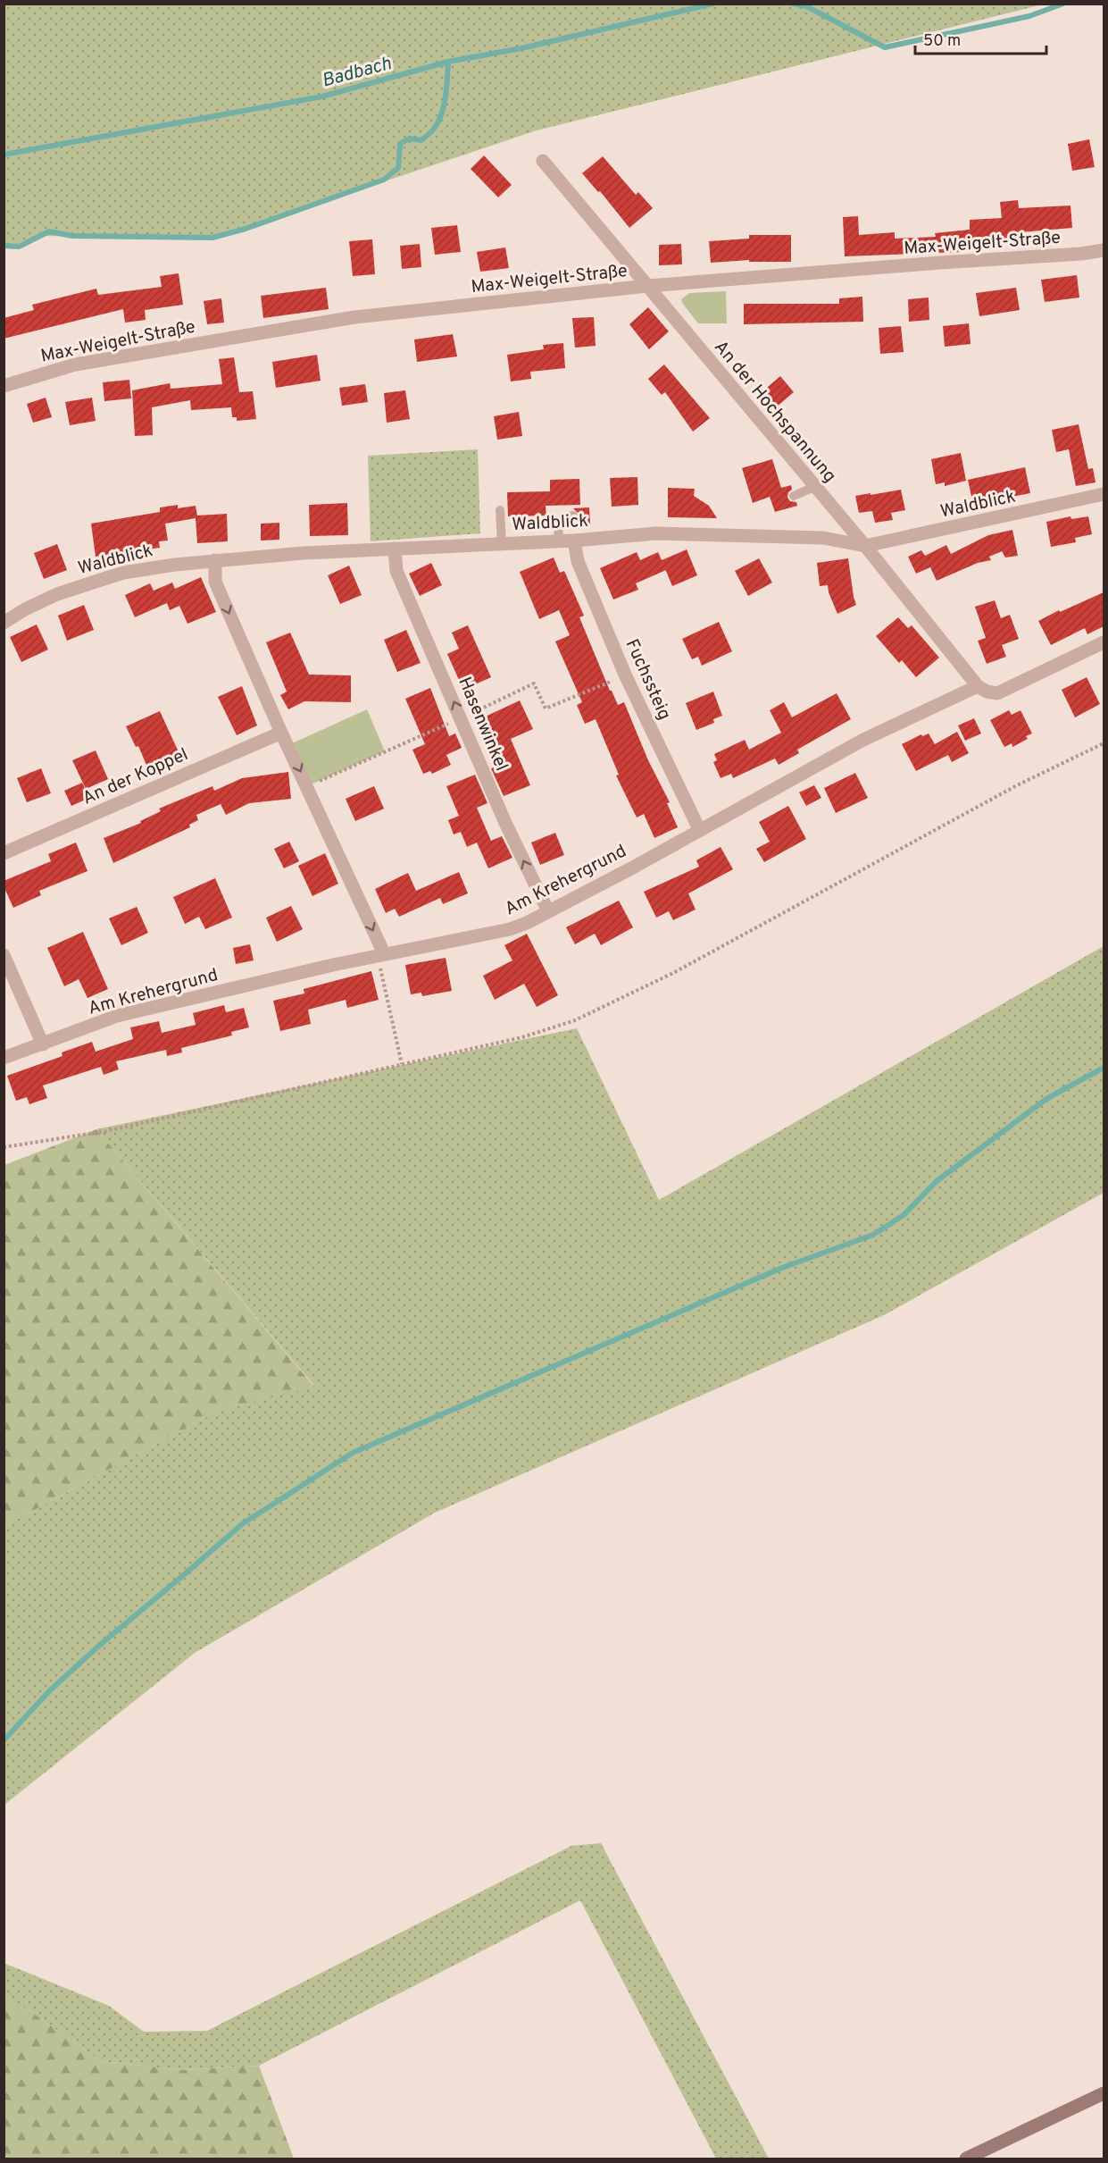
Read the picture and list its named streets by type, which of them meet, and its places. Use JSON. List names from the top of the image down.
{
  "streets": {
    "street": [
      "Max-Weigelt-Straße",
      "An der Hochspannung",
      "Waldblick",
      "Fuchssteig",
      "Hasenwinkel",
      "An der Koppel",
      "Am Krehergrund"
    ]
  },
  "crossings": [
    ["Max-Weigelt-Straße", "An der Hochspannung"],
    ["An der Hochspannung", "Waldblick"],
    ["An der Hochspannung", "Am Krehergrund"],
    ["Waldblick", "Fuchssteig"],
    ["Waldblick", "Hasenwinkel"],
    ["Fuchssteig", "Am Krehergrund"],
    ["Hasenwinkel", "Am Krehergrund"]
  ],
  "one_way": ["Hasenwinkel"],
  "water": ["Badbach"],
  "scale_bar": "50 m"
}
